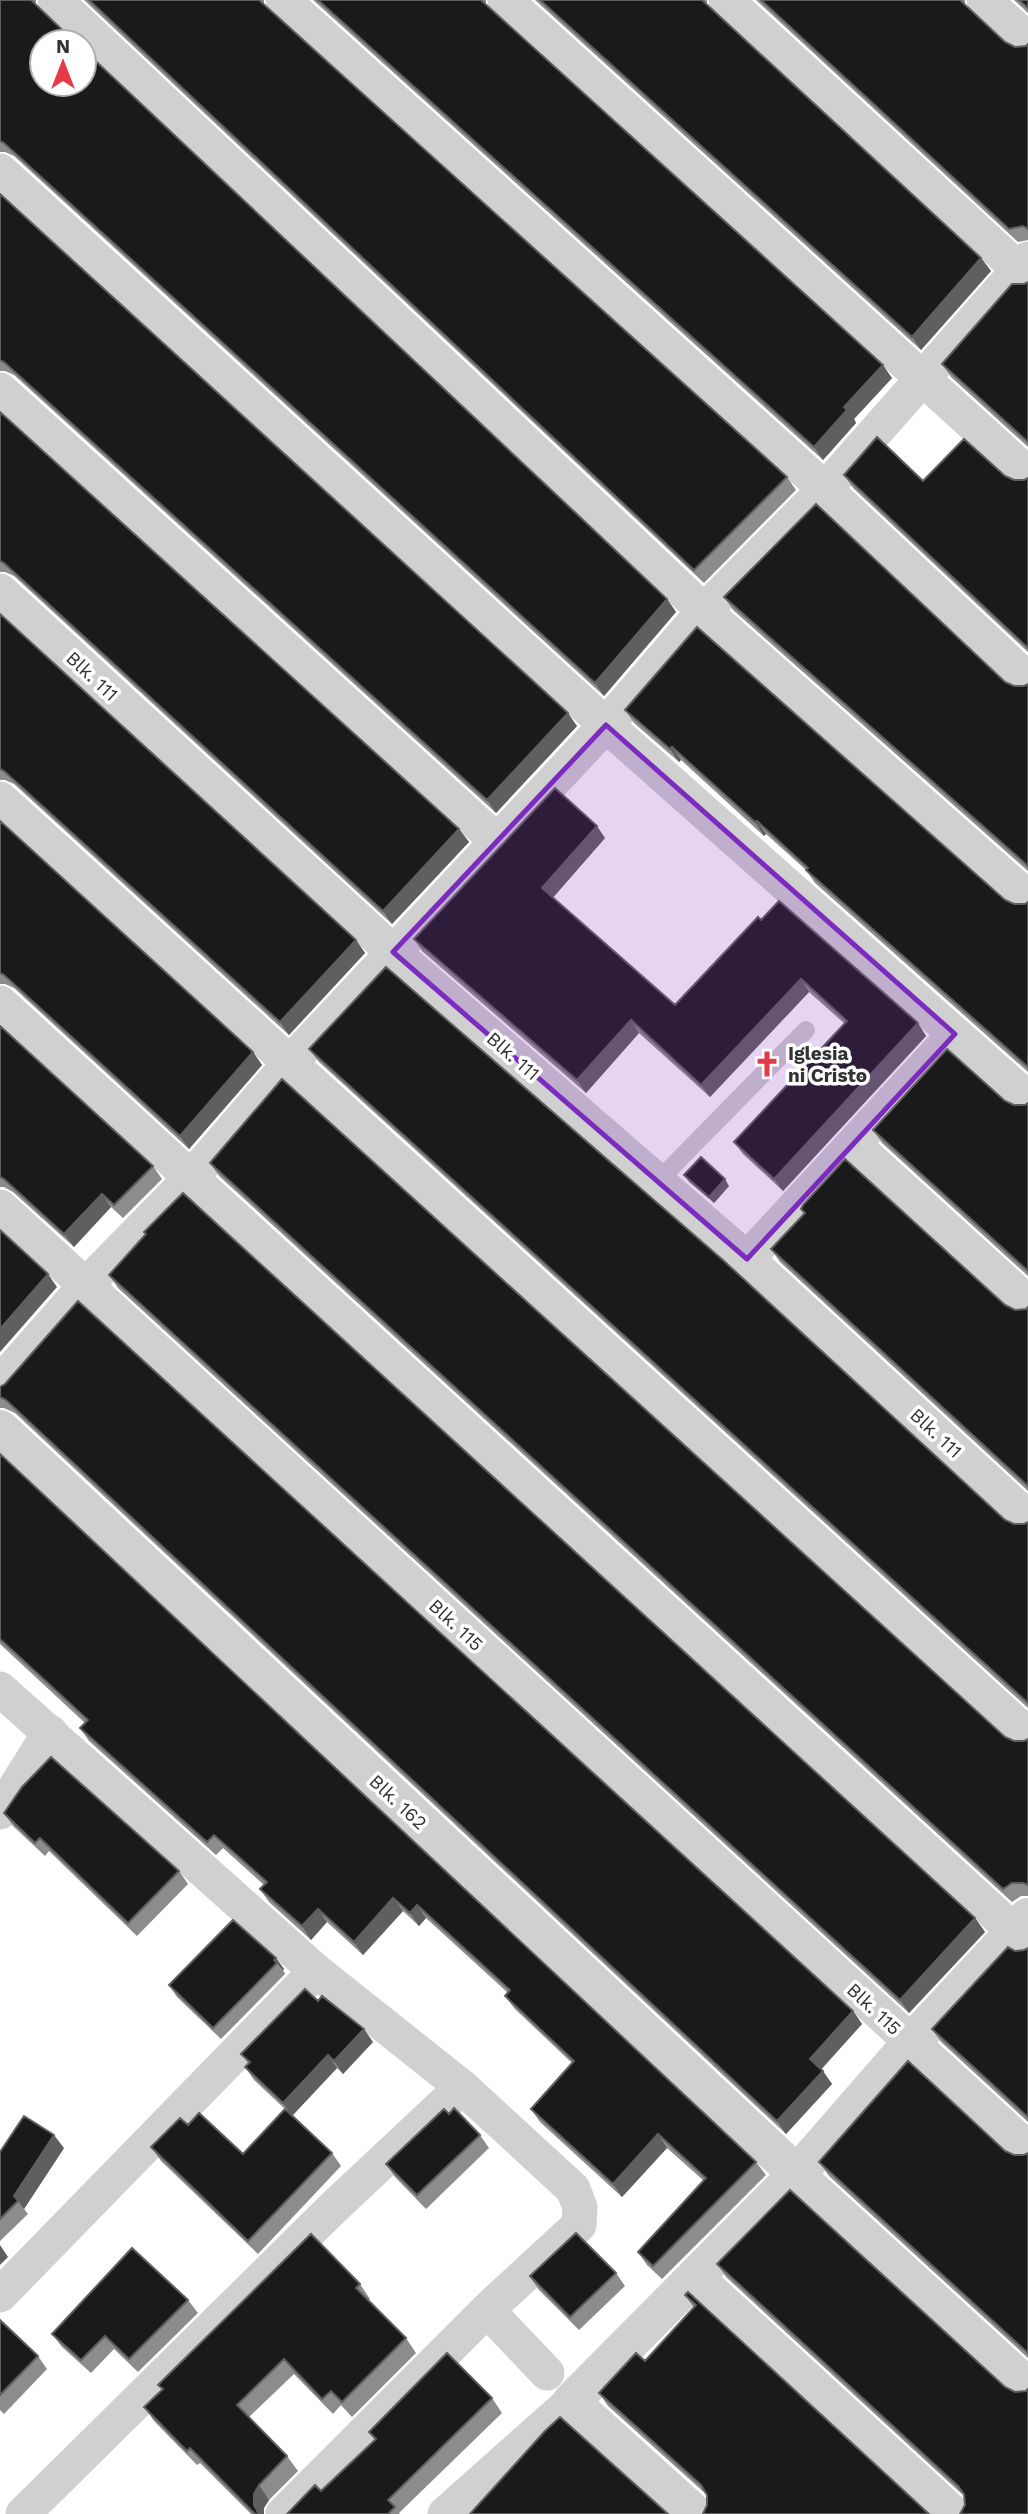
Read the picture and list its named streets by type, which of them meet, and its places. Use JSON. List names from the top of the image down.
{
  "streets": {
    "street": ["Blk. 111", "Blk. 115", "Blk. 162"]
  },
  "places": {
    "church": ["Iglesia ni Cristo"]
  },
  "north": "top"
}
